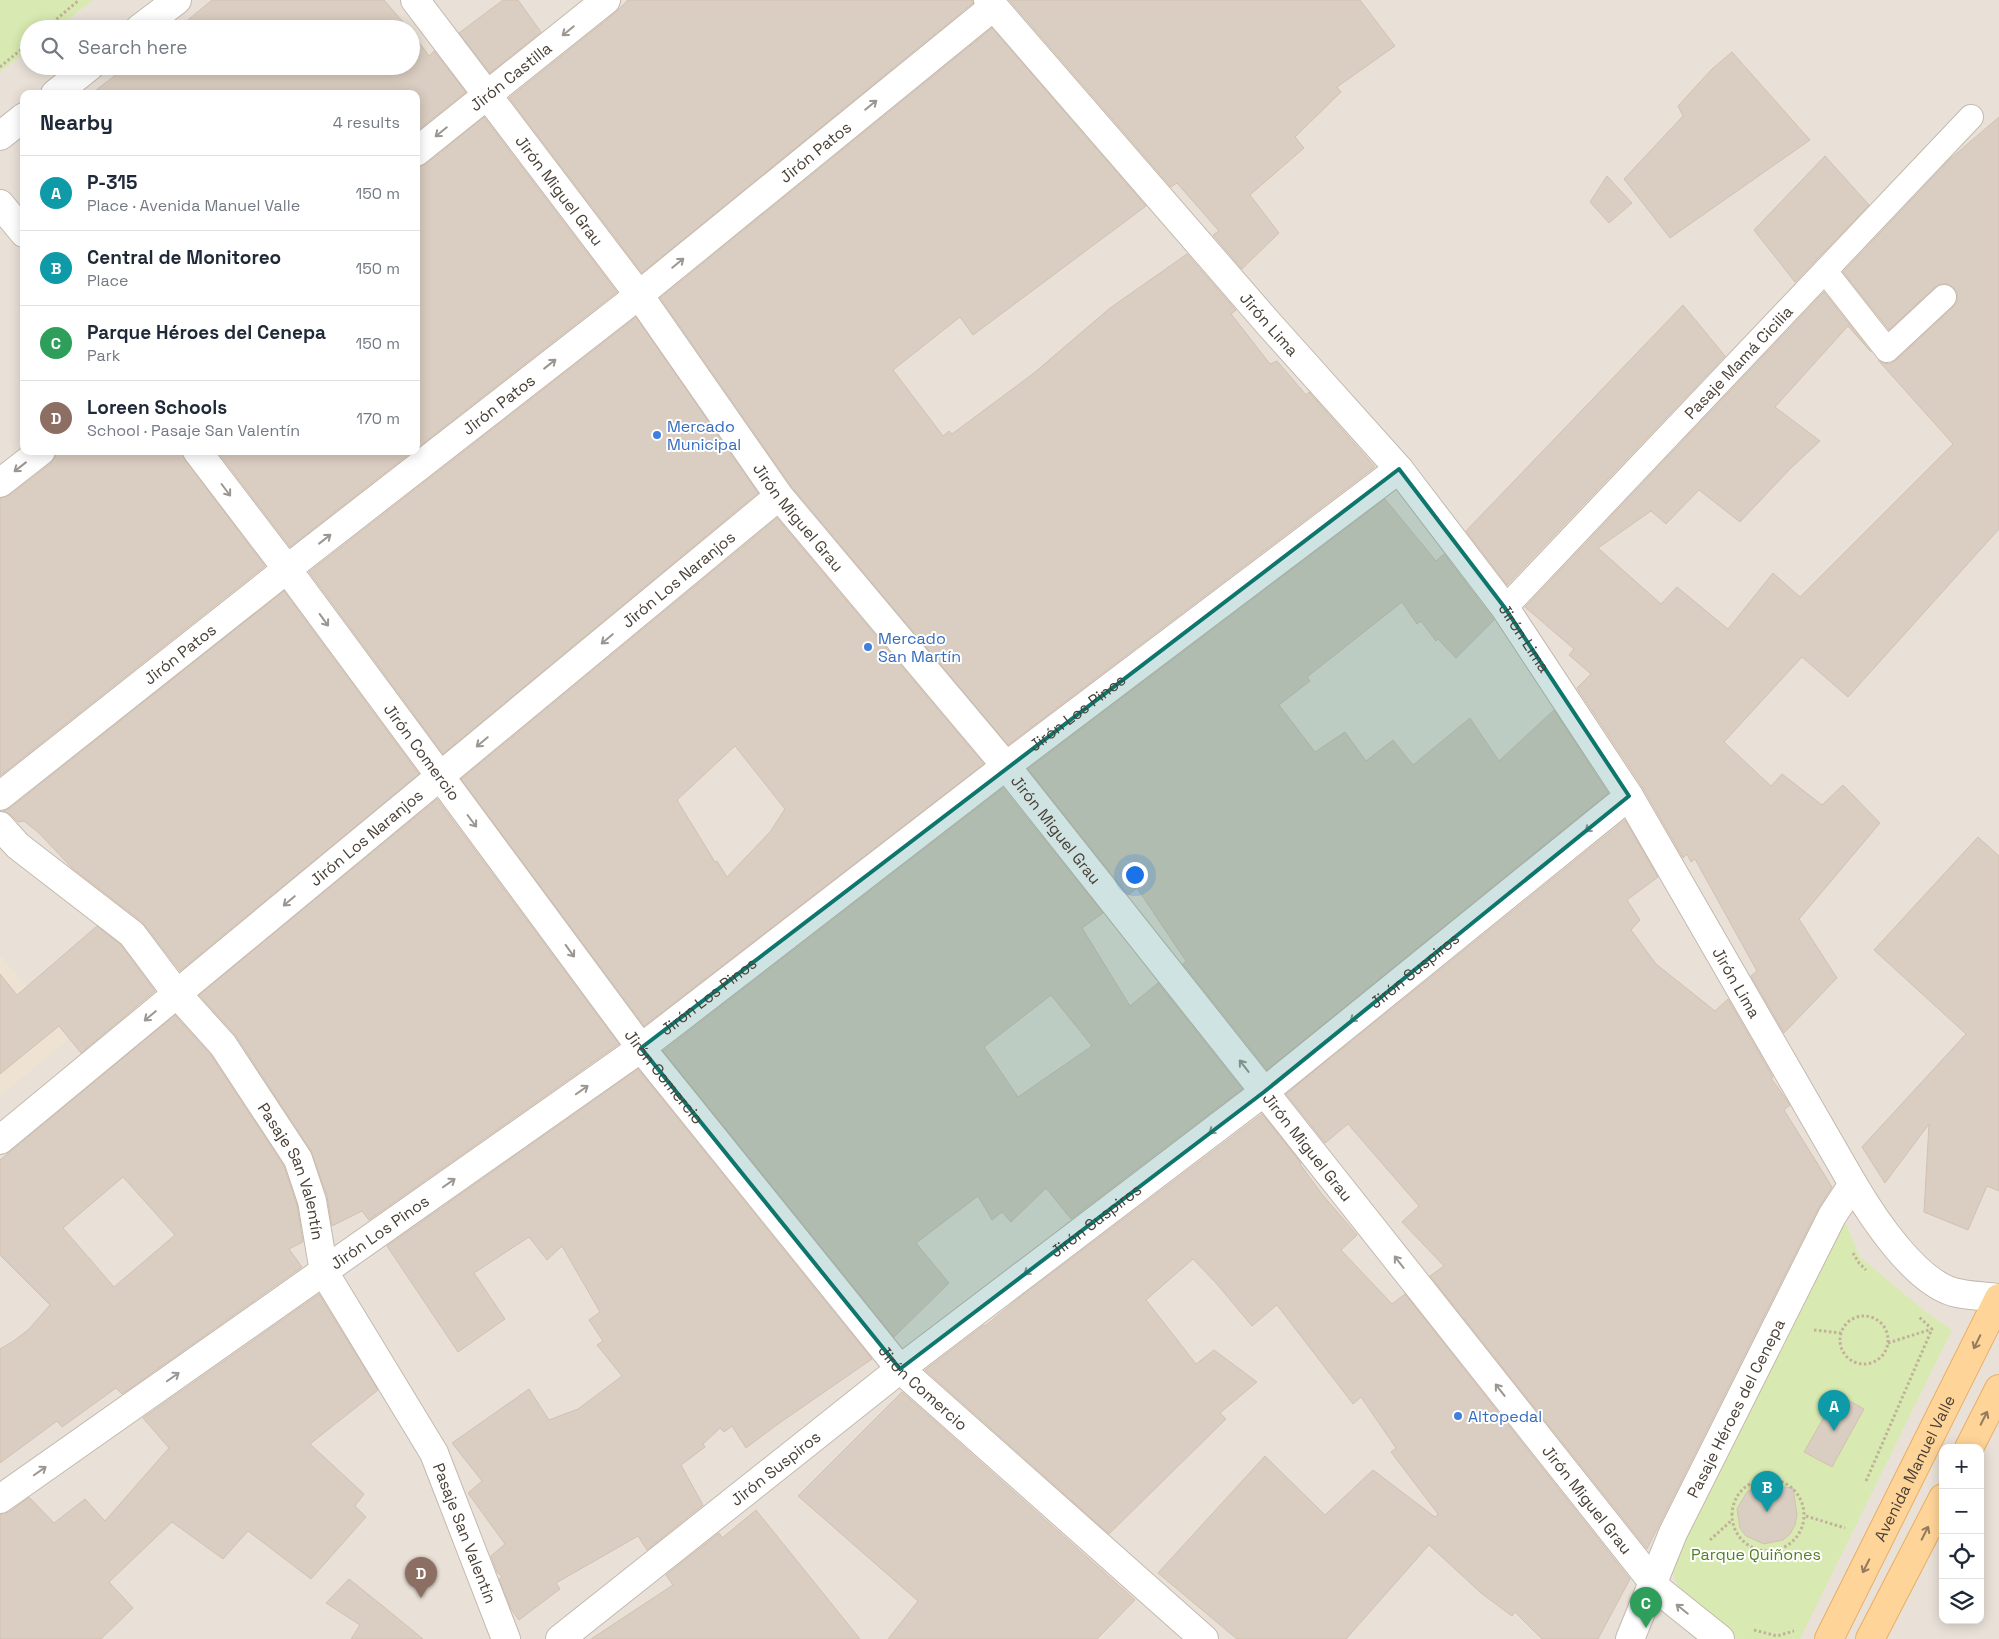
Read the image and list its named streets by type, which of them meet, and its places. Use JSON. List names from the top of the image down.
{
  "streets": {
    "main road": ["Avenida Manuel Valle"],
    "street": [
      "Jirón Castilla",
      "Jirón Patos",
      "Jirón Miguel Grau",
      "Jirón Lima",
      "Jirón Los Naranjos",
      "Jirón Los Pinos",
      "Jirón Comercio",
      "Jirón Suspiros",
      "Pasaje San Valentín",
      "Pasaje Héroes del Cenepa"
    ],
    "lane": ["Pasaje Mamá Cicilia"]
  },
  "crossings": [
    ["Jirón Castilla", "Jirón Miguel Grau"],
    ["Jirón Patos", "Jirón Miguel Grau"],
    ["Jirón Patos", "Jirón Lima"],
    ["Jirón Patos", "Jirón Comercio"],
    ["Jirón Miguel Grau", "Jirón Los Naranjos"],
    ["Jirón Miguel Grau", "Jirón Los Pinos"],
    ["Jirón Miguel Grau", "Jirón Suspiros"],
    ["Jirón Miguel Grau", "Pasaje Héroes del Cenepa"],
    ["Jirón Lima", "Pasaje Mamá Cicilia"],
    ["Jirón Lima", "Jirón Los Pinos"],
    ["Jirón Lima", "Jirón Suspiros"],
    ["Jirón Lima", "Pasaje Héroes del Cenepa"],
    ["Jirón Lima", "Avenida Manuel Valle"],
    ["Jirón Los Naranjos", "Jirón Comercio"],
    ["Jirón Los Naranjos", "Pasaje San Valentín"],
    ["Jirón Los Pinos", "Jirón Comercio"],
    ["Jirón Los Pinos", "Pasaje San Valentín"],
    ["Jirón Comercio", "Jirón Suspiros"]
  ],
  "one_way": [
    "Jirón Castilla",
    "Jirón Patos",
    "Jirón Miguel Grau",
    "Jirón Los Naranjos",
    "Jirón Los Pinos",
    "Jirón Comercio",
    "Jirón Suspiros"
  ],
  "parks": ["Parque Quiñones"],
  "places": ["Mercado Municipal", "Mercado San Martín", "Altopedal"],
  "page": {
    "search": "Search here",
    "heading": ["Nearby", "4 results"],
    "list": [
      {
        "mark": "A",
        "name": "P-315",
        "note": "Place · Avenida Manuel Valle",
        "value": "150 m"
      },
      {
        "mark": "B",
        "name": "Central de Monitoreo",
        "note": "Place",
        "value": "150 m"
      },
      {
        "mark": "C",
        "name": "Parque Héroes del Cenepa",
        "note": "Park",
        "value": "150 m"
      },
      {
        "mark": "D",
        "name": "Loreen Schools",
        "note": "School · Pasaje San Valentín",
        "value": "170 m"
      }
    ],
    "pins": [
      "A",
      "B",
      "D",
      "C"
    ],
    "map_buttons": ["+", "−"]
  }
}
